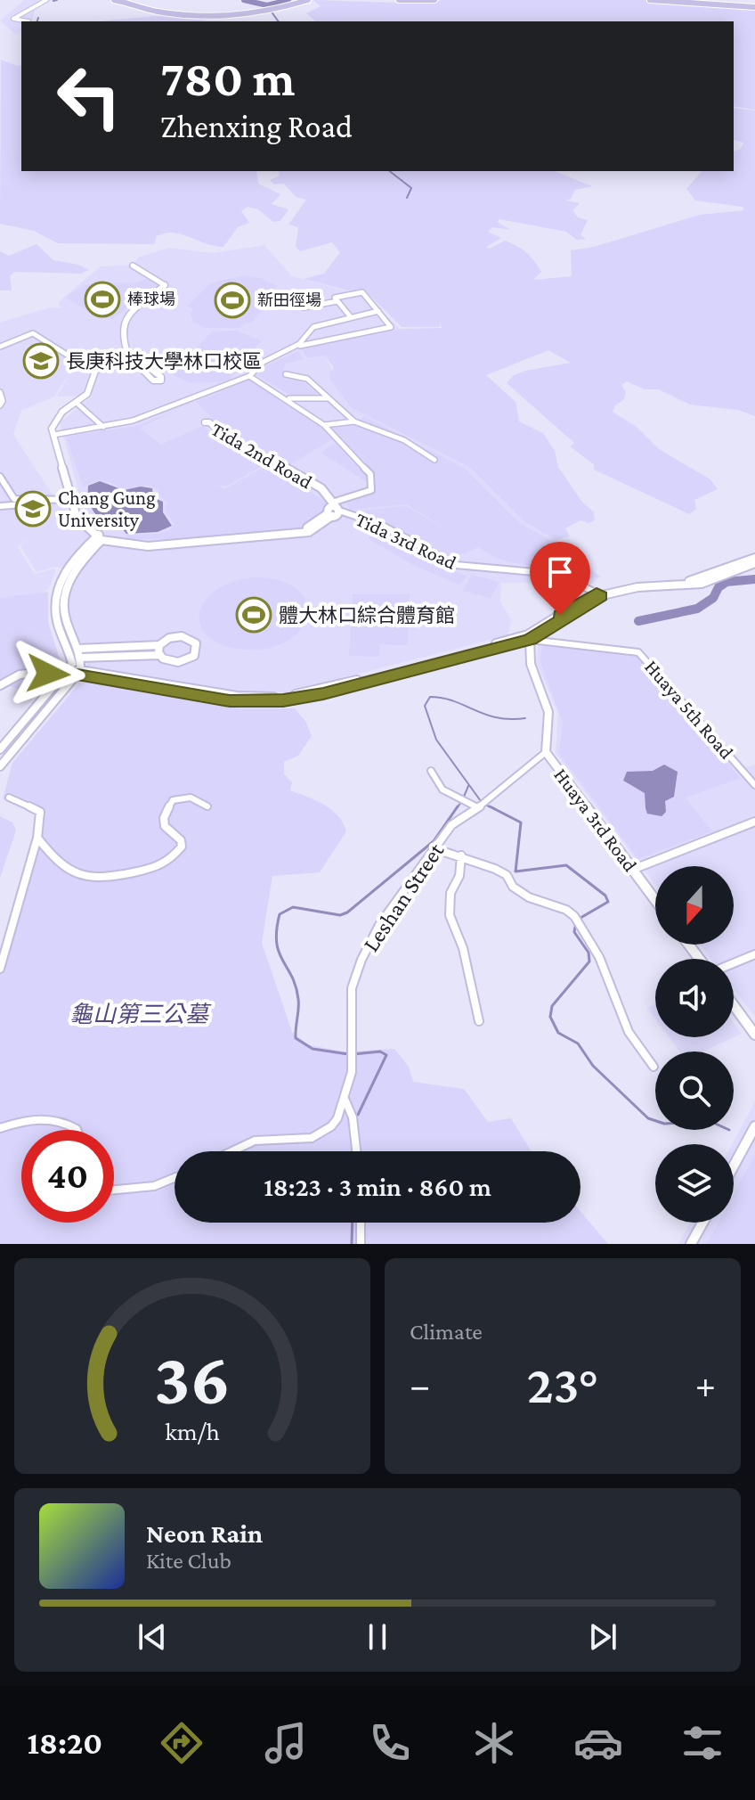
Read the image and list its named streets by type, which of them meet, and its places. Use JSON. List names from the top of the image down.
{
  "streets": {
    "street": [
      "Tida 2nd Road",
      "Tida 3rd Road",
      "Huaya 5th Road",
      "Huaya 3rd Road",
      "Leshan Street"
    ]
  },
  "crossings": [
    ["Tida 2nd Road", "Tida 3rd Road"],
    ["Huaya 5th Road", "Huaya 3rd Road"],
    ["Huaya 3rd Road", "Leshan Street"]
  ],
  "parks": ["龜山第三公墓"],
  "places": {
    "sports": ["棒球場", "新田徑場", "體大林口綜合體育館"],
    "school or university": ["長庚科技大學林口校區", "Chang Gung University"]
  },
  "north": "bottom",
  "page": {
    "turn": ["780 m", "Zhenxing Road"],
    "limit": "40",
    "trip": "18:23 · 3 min · 860 m",
    "tile": "Climate",
    "heat": ["−", "23°", "+"],
    "song": ["Neon Rain", "Kite Club"],
    "tabs": "18:20",
    "gauge": ["36", "km/h"]
  }
}
